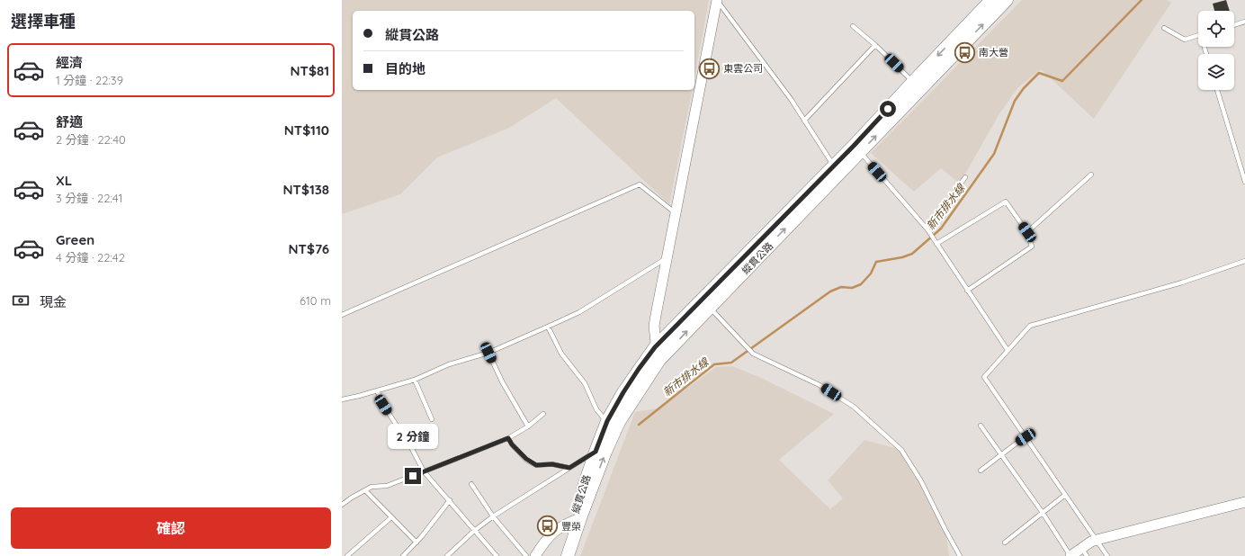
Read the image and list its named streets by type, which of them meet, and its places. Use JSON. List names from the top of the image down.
{
  "streets": {
    "main road": ["縱貫公路"]
  },
  "water": ["新市排水線"],
  "places": {
    "bus stop": ["南大營", "東雲公司", "豐榮"]
  },
  "page": {
    "heading": "選擇車種",
    "banner": ["縱貫公路", "目的地"],
    "list": [
      {
        "name": "經濟",
        "note": "1 分鐘 · 22:39",
        "value": "NT$81"
      },
      {
        "name": "舒適",
        "note": "2 分鐘 · 22:40",
        "value": "NT$110"
      },
      {
        "name": "XL",
        "note": "3 分鐘 · 22:41",
        "value": "NT$138"
      },
      {
        "name": "Green",
        "note": "4 分鐘 · 22:42",
        "value": "NT$76"
      }
    ],
    "pay": ["現金", "610 m"],
    "bubble": "2 分鐘",
    "buttons": "確認"
  }
}
